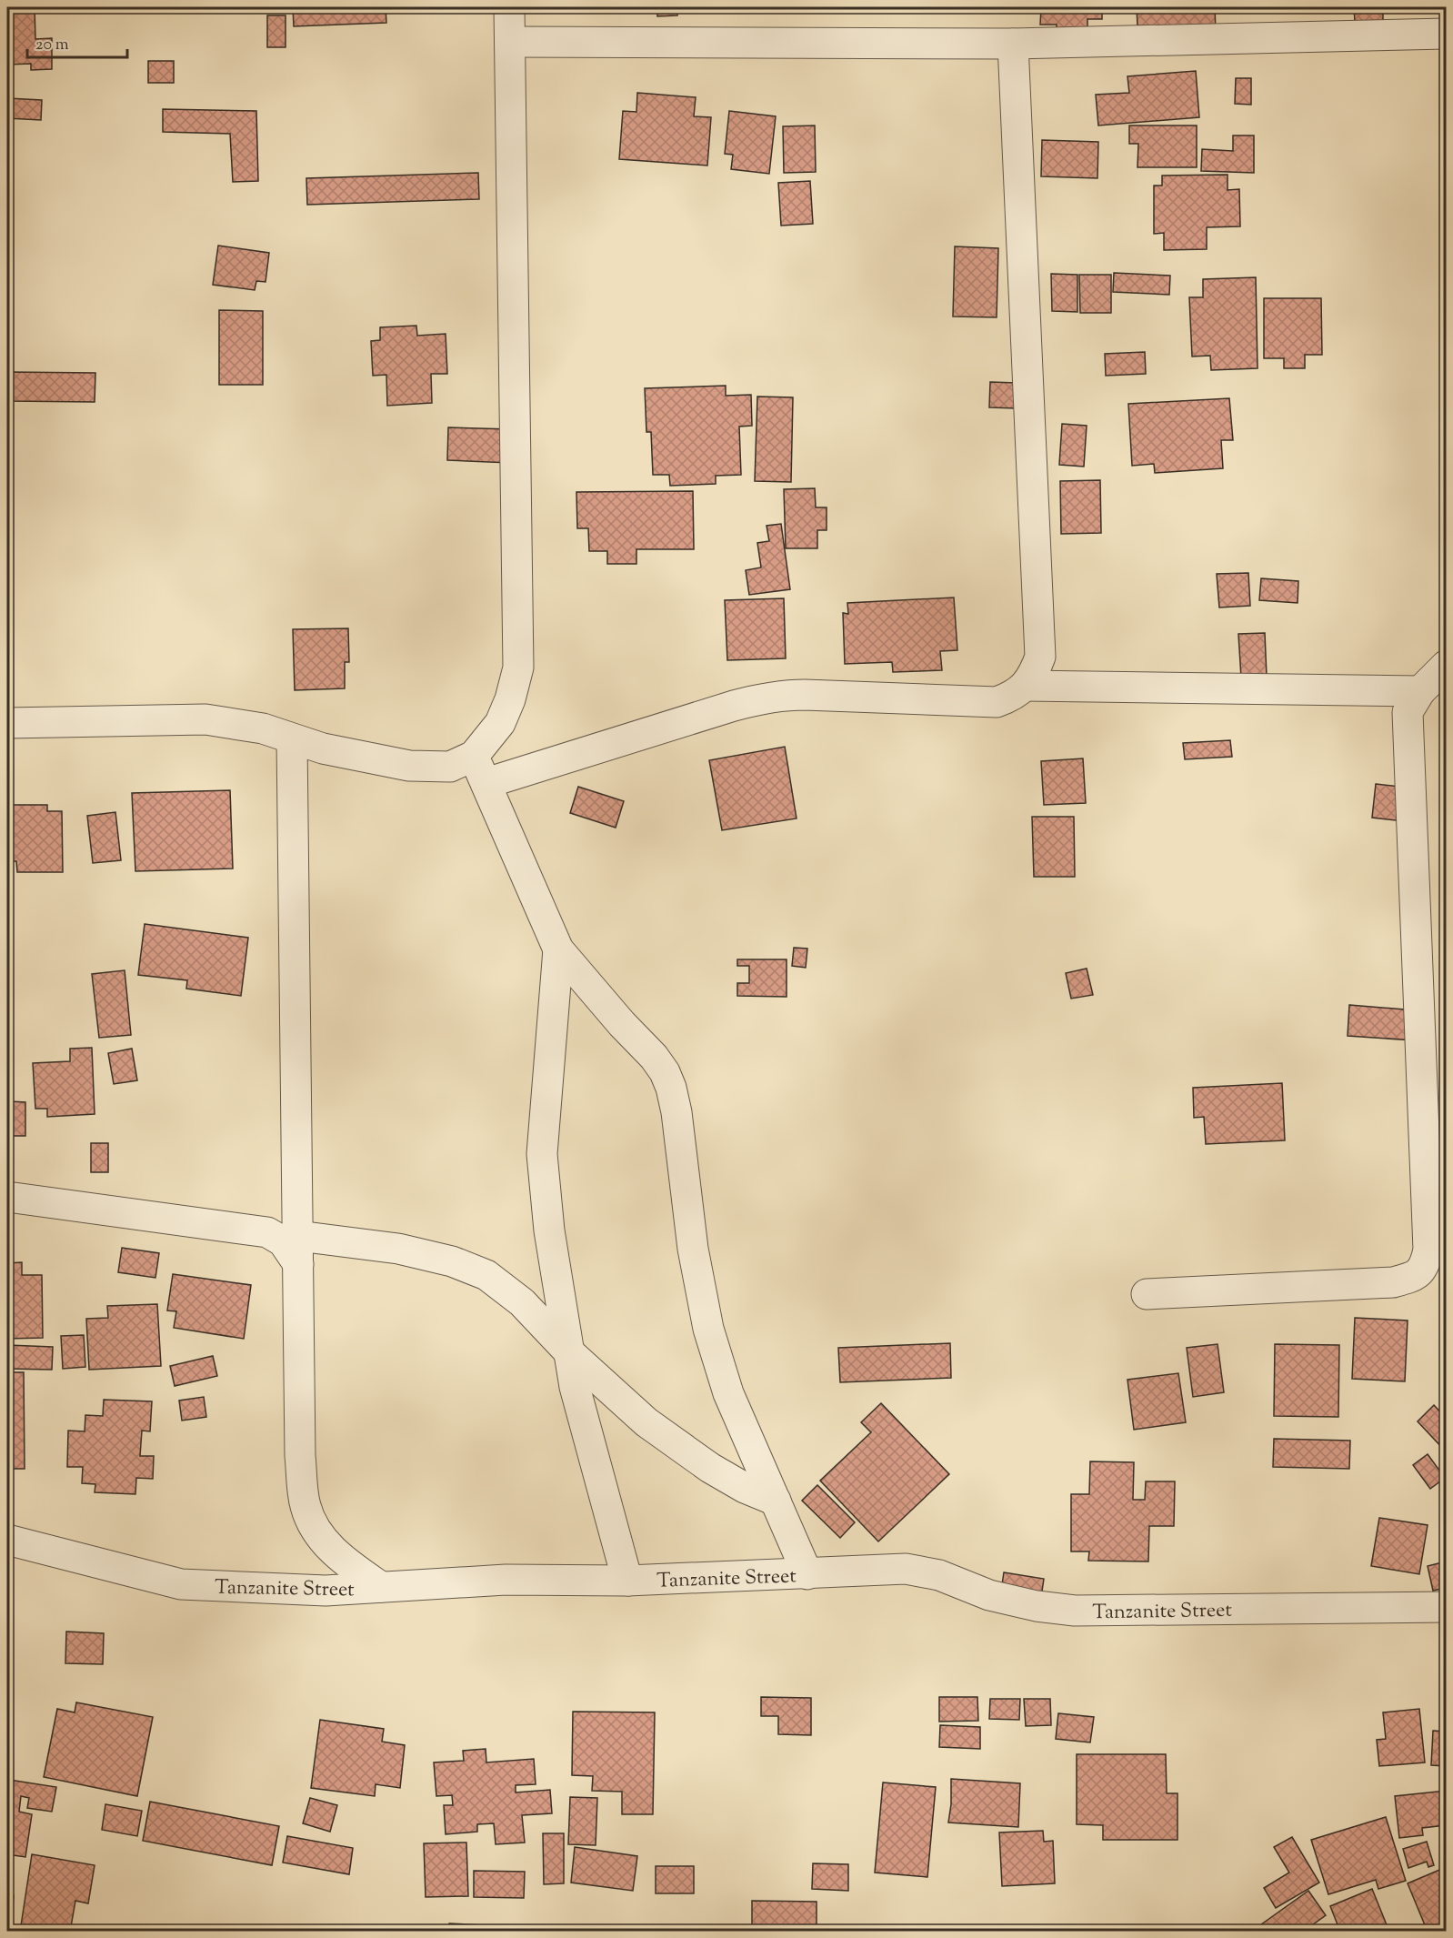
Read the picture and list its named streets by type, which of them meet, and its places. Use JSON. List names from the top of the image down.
{
  "streets": {
    "street": ["Tanzanite Street"]
  },
  "scale_bar": "20 m"
}
